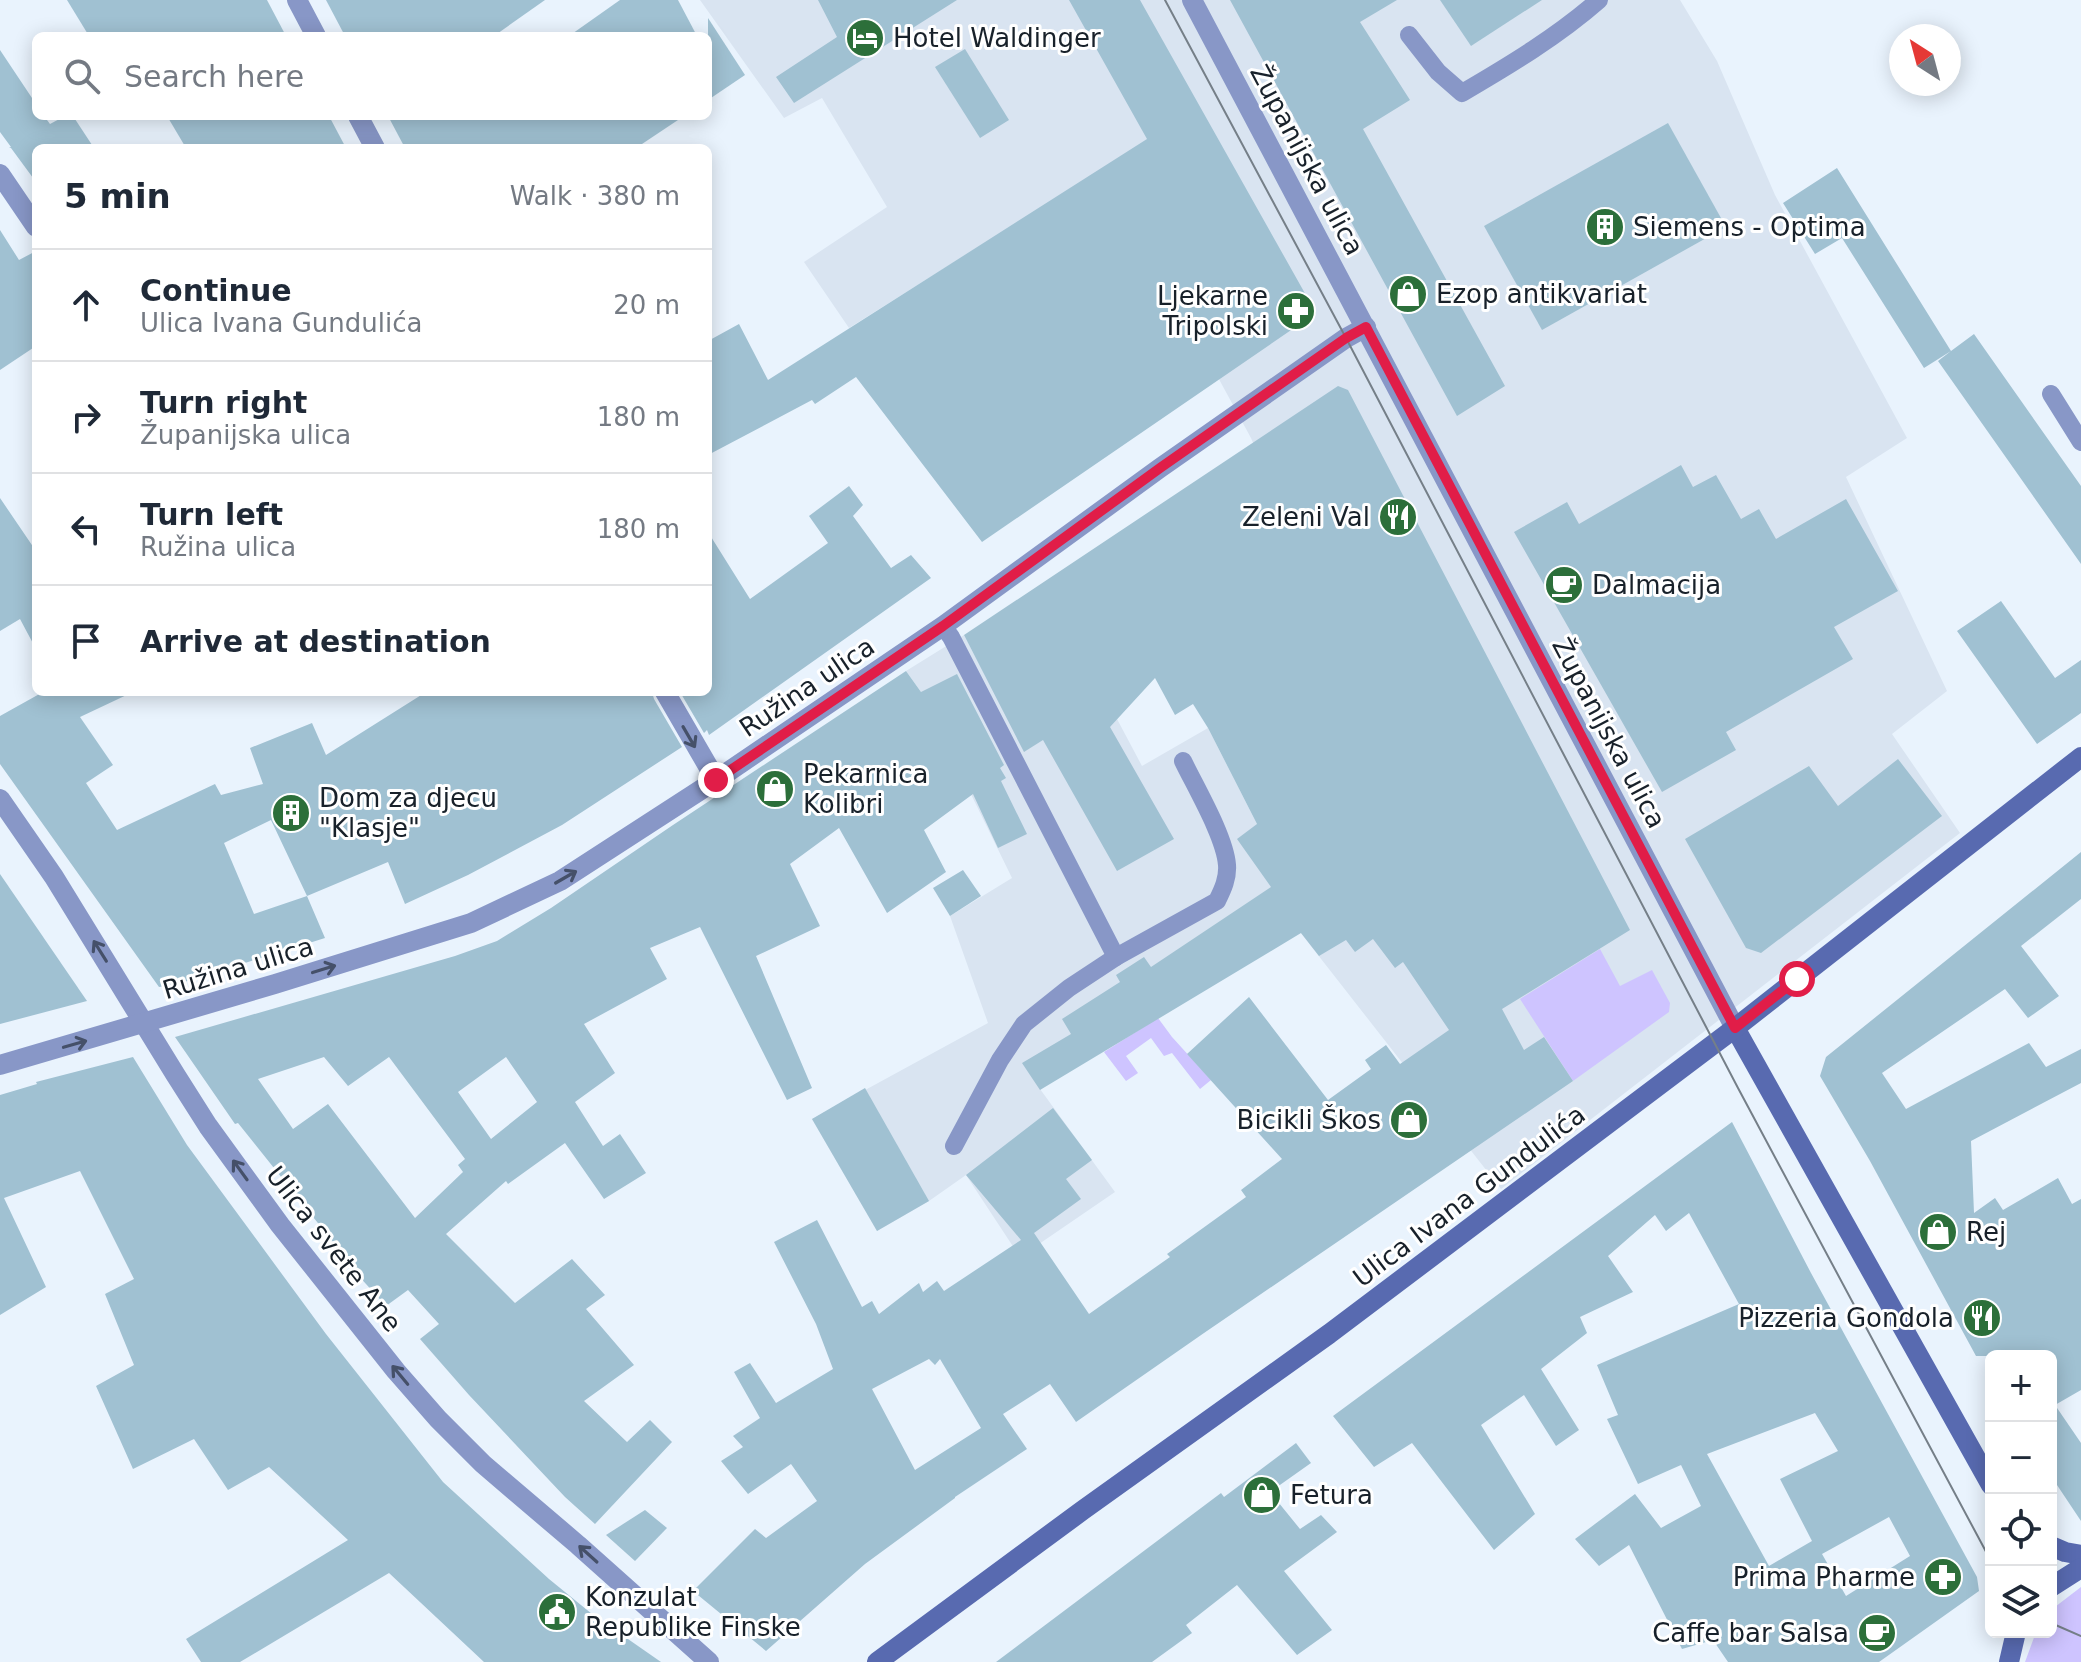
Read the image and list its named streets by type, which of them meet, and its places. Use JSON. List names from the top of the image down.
{
  "streets": {
    "main road": ["Županijska ulica", "Ulica Ivana Gundulića"],
    "street": ["Ružina ulica", "Ulica svete Ane"]
  },
  "crossings": [
    ["Županijska ulica", "Ružina ulica"],
    ["Županijska ulica", "Ulica Ivana Gundulića"],
    ["Ružina ulica", "Ulica svete Ane"]
  ],
  "one_way": ["Ružina ulica", "Ulica svete Ane"],
  "places": {
    "hotel": ["Hotel Waldinger"],
    "building": ["Siemens - Optima", "Dom za djecu \"Klasje\""],
    "shop": [
      "Ezop antikvariat",
      "Pekarnica Kolibri",
      "Bicikli Škos",
      "Rej",
      "Fetura"
    ],
    "pharmacy": ["Ljekarne Tripolski", "Prima Pharme"],
    "restaurant": ["Zeleni Val", "Pizzeria Gondola"],
    "cafe": ["Dalmacija", "Caffe bar Salsa"],
    "public building": ["Konzulat Republike Finske"]
  },
  "north": "top left",
  "page": {
    "search": "Search here",
    "heading": ["5 min", "Walk · 380 m"],
    "list": [
      ["Continue", "Ulica Ivana Gundulića", "20 m"],
      ["Turn right", "Županijska ulica", "180 m"],
      ["Turn left", "Ružina ulica", "180 m"],
      "Arrive at destination"
    ],
    "map_buttons": ["+", "−"]
  }
}
